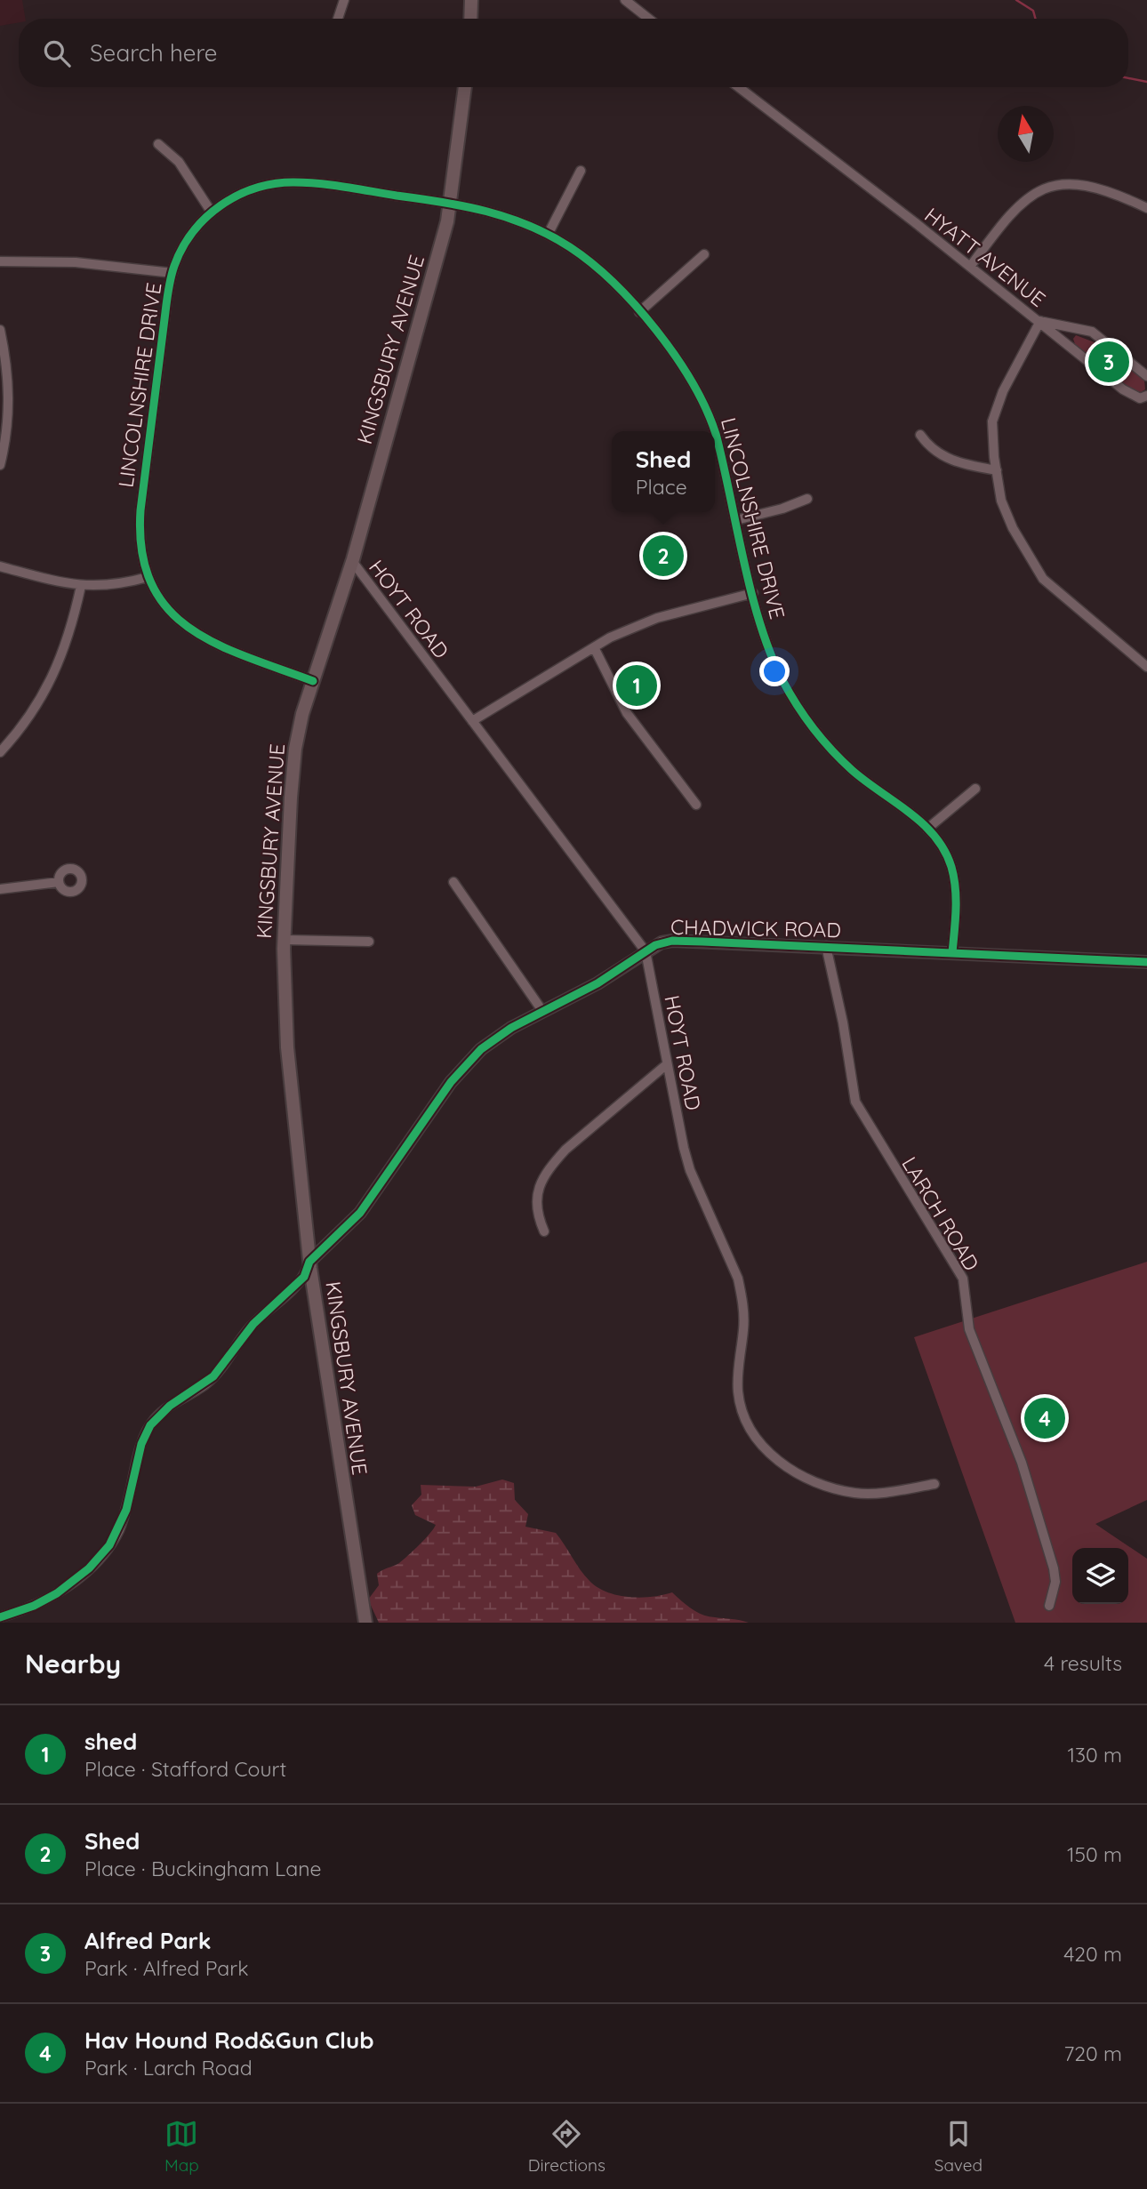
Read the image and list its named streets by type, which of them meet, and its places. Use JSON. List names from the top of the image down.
{
  "streets": {
    "main road": ["KINGSBURY AVENUE"],
    "street": [
      "HYATT AVENUE",
      "LINCOLNSHIRE DRIVE",
      "HOYT ROAD",
      "CHADWICK ROAD",
      "LARCH ROAD"
    ]
  },
  "crossings": [
    ["KINGSBURY AVENUE", "LINCOLNSHIRE DRIVE"],
    ["KINGSBURY AVENUE", "HOYT ROAD"],
    ["KINGSBURY AVENUE", "CHADWICK ROAD"],
    ["LINCOLNSHIRE DRIVE", "CHADWICK ROAD"],
    ["HOYT ROAD", "CHADWICK ROAD"],
    ["CHADWICK ROAD", "LARCH ROAD"]
  ],
  "north": "top",
  "page": {
    "search": "Search here",
    "pins": [
      "3",
      "2",
      "1",
      "4"
    ],
    "popup": ["Shed", "Place"],
    "heading": ["Nearby", "4 results"],
    "list": [
      {
        "mark": "1",
        "name": "shed",
        "note": "Place · Stafford Court",
        "value": "130 m"
      },
      {
        "mark": "2",
        "name": "Shed",
        "note": "Place · Buckingham Lane",
        "value": "150 m"
      },
      {
        "mark": "3",
        "name": "Alfred Park",
        "note": "Park · Alfred Park",
        "value": "420 m"
      },
      {
        "mark": "4",
        "name": "Hav Hound Rod&Gun Club",
        "note": "Park · Larch Road",
        "value": "720 m"
      }
    ],
    "nav": ["Map", "Directions", "Saved"]
  }
}
